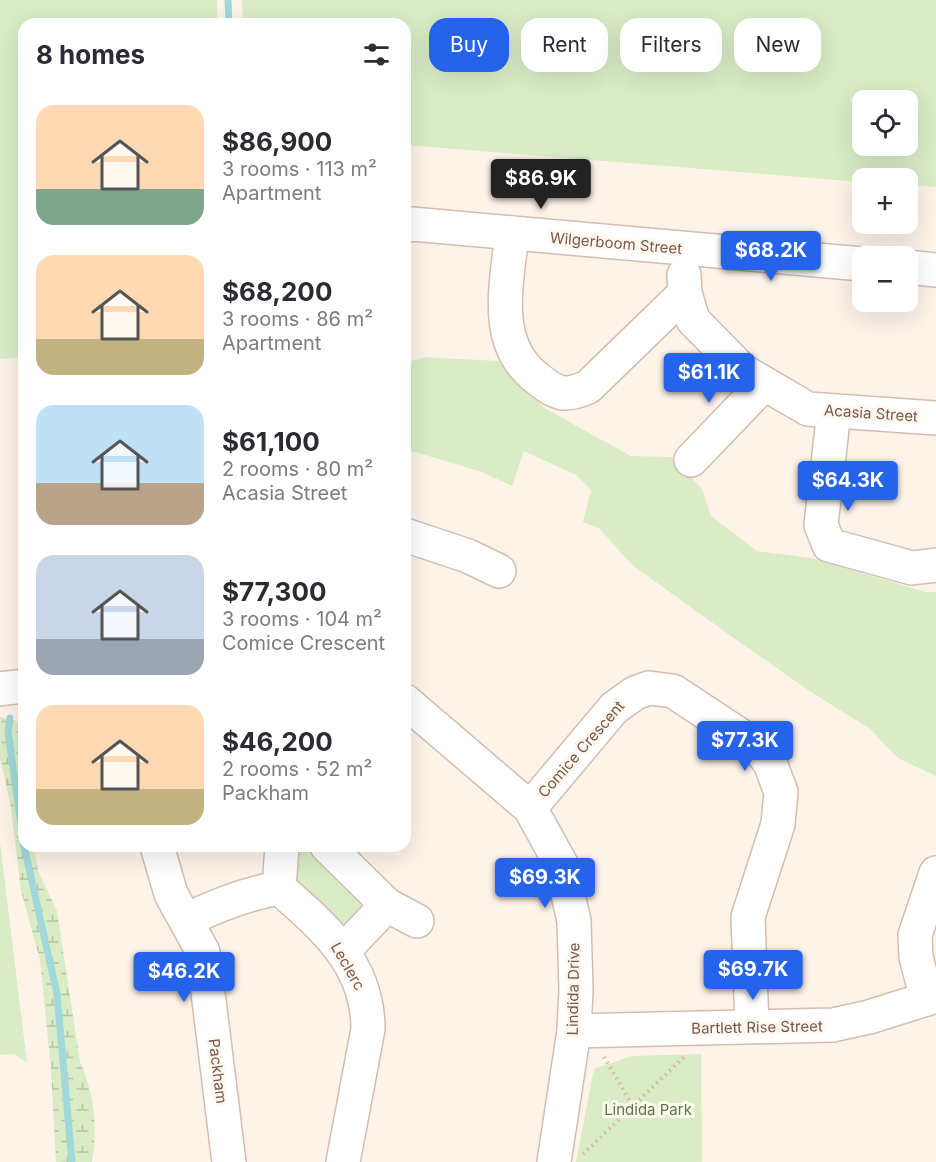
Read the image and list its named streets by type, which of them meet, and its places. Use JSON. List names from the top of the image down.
{
  "streets": {
    "street": [
      "Wilgerboom Street",
      "Acasia Street",
      "Comice Crescent",
      "Leclerc",
      "Lindida Drive",
      "Bartlett Rise Street",
      "Packham"
    ]
  },
  "crossings": [
    ["Wilgerboom Street", "Acasia Street"],
    ["Comice Crescent", "Lindida Drive"],
    ["Comice Crescent", "Bartlett Rise Street"],
    ["Lindida Drive", "Bartlett Rise Street"]
  ],
  "parks": ["Lindida Park"],
  "page": {
    "chip": [
      "Buy",
      "Rent",
      "Filters",
      "New"
    ],
    "heading": "8 homes",
    "map_buttons": ["+", "−"],
    "list": [
      {
        "name": "$86,900",
        "note": "3 rooms · 113 m² · Apartment"
      },
      {
        "name": "$68,200",
        "note": "3 rooms · 86 m² · Apartment"
      },
      {
        "name": "$61,100",
        "note": "2 rooms · 80 m² · Acasia Street"
      },
      {
        "name": "$77,300",
        "note": "3 rooms · 104 m² · Comice Crescent"
      },
      {
        "name": "$46,200",
        "note": "2 rooms · 52 m² · Packham"
      }
    ],
    "price": [
      "$86.9K",
      "$68.2K",
      "$61.1K",
      "$64.3K",
      "$77.3K",
      "$69.3K",
      "$69.7K",
      "$46.2K"
    ]
  }
}
